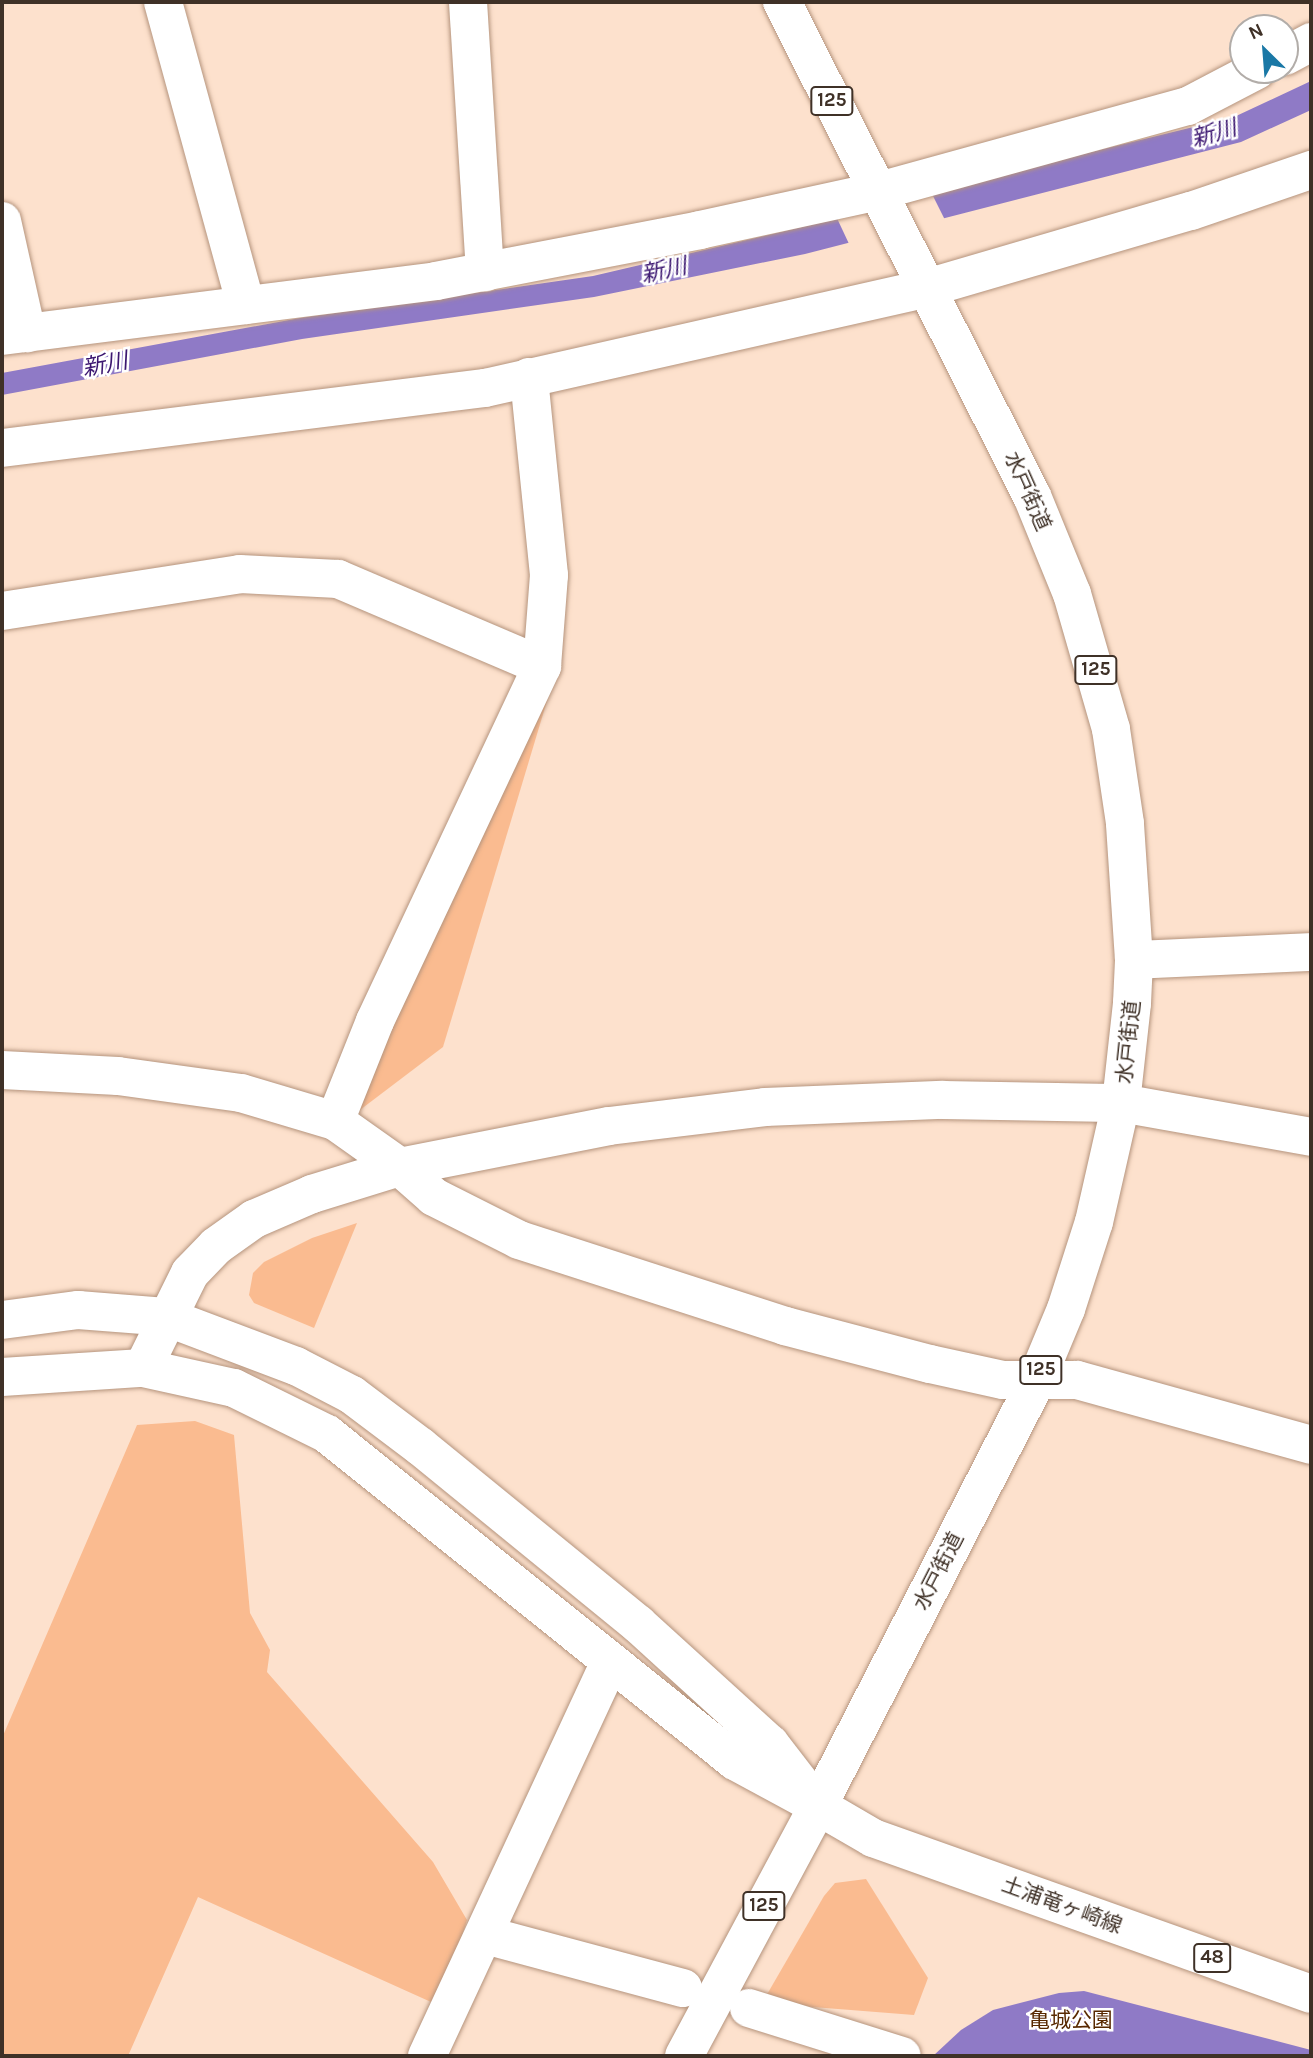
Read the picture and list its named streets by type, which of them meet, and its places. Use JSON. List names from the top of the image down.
{
  "streets": {
    "main road": [
      "125",
      "水戸街道",
      "土浦竜ヶ崎線",
      "48"
    ]
  },
  "crossings": [
    ["水戸街道", "土浦竜ヶ崎線"]
  ],
  "water": ["新川"],
  "parks": ["亀城公園"],
  "north": "top left"
}
